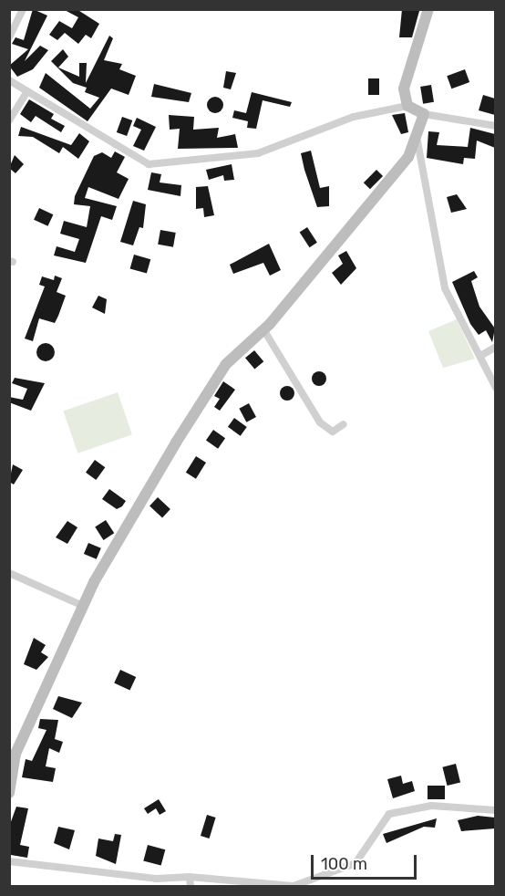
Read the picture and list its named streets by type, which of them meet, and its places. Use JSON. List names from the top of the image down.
{
  "scale_bar": "100 m"
}
